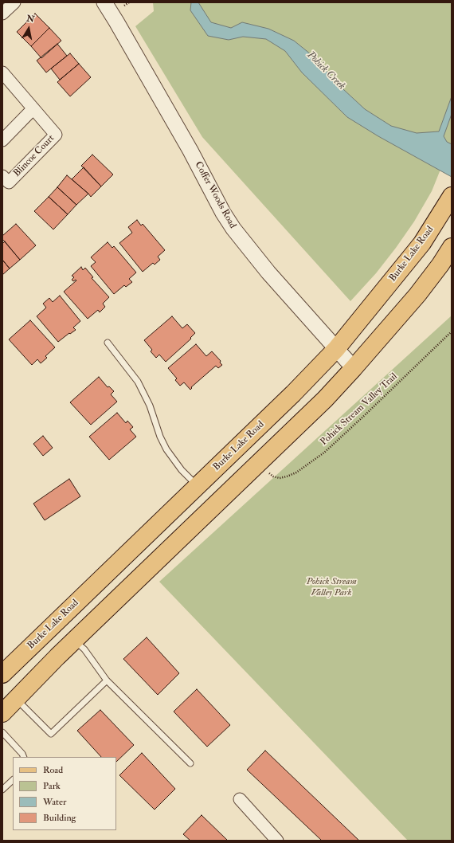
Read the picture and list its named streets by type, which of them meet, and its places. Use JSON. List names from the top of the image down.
{
  "streets": {
    "main road": ["Burke Lake Road"],
    "street": ["Blincoe Court", "Coffer Woods Road"],
    "path": ["Pohick Stream Valley Trail"]
  },
  "crossings": [
    ["Coffer Woods Road", "Burke Lake Road"]
  ],
  "water": ["Pohick Creek"],
  "parks": ["Pohick Stream Valley Park"],
  "legend": [
    "Road",
    "Park",
    "Water",
    "Building"
  ],
  "north": "top"
}
